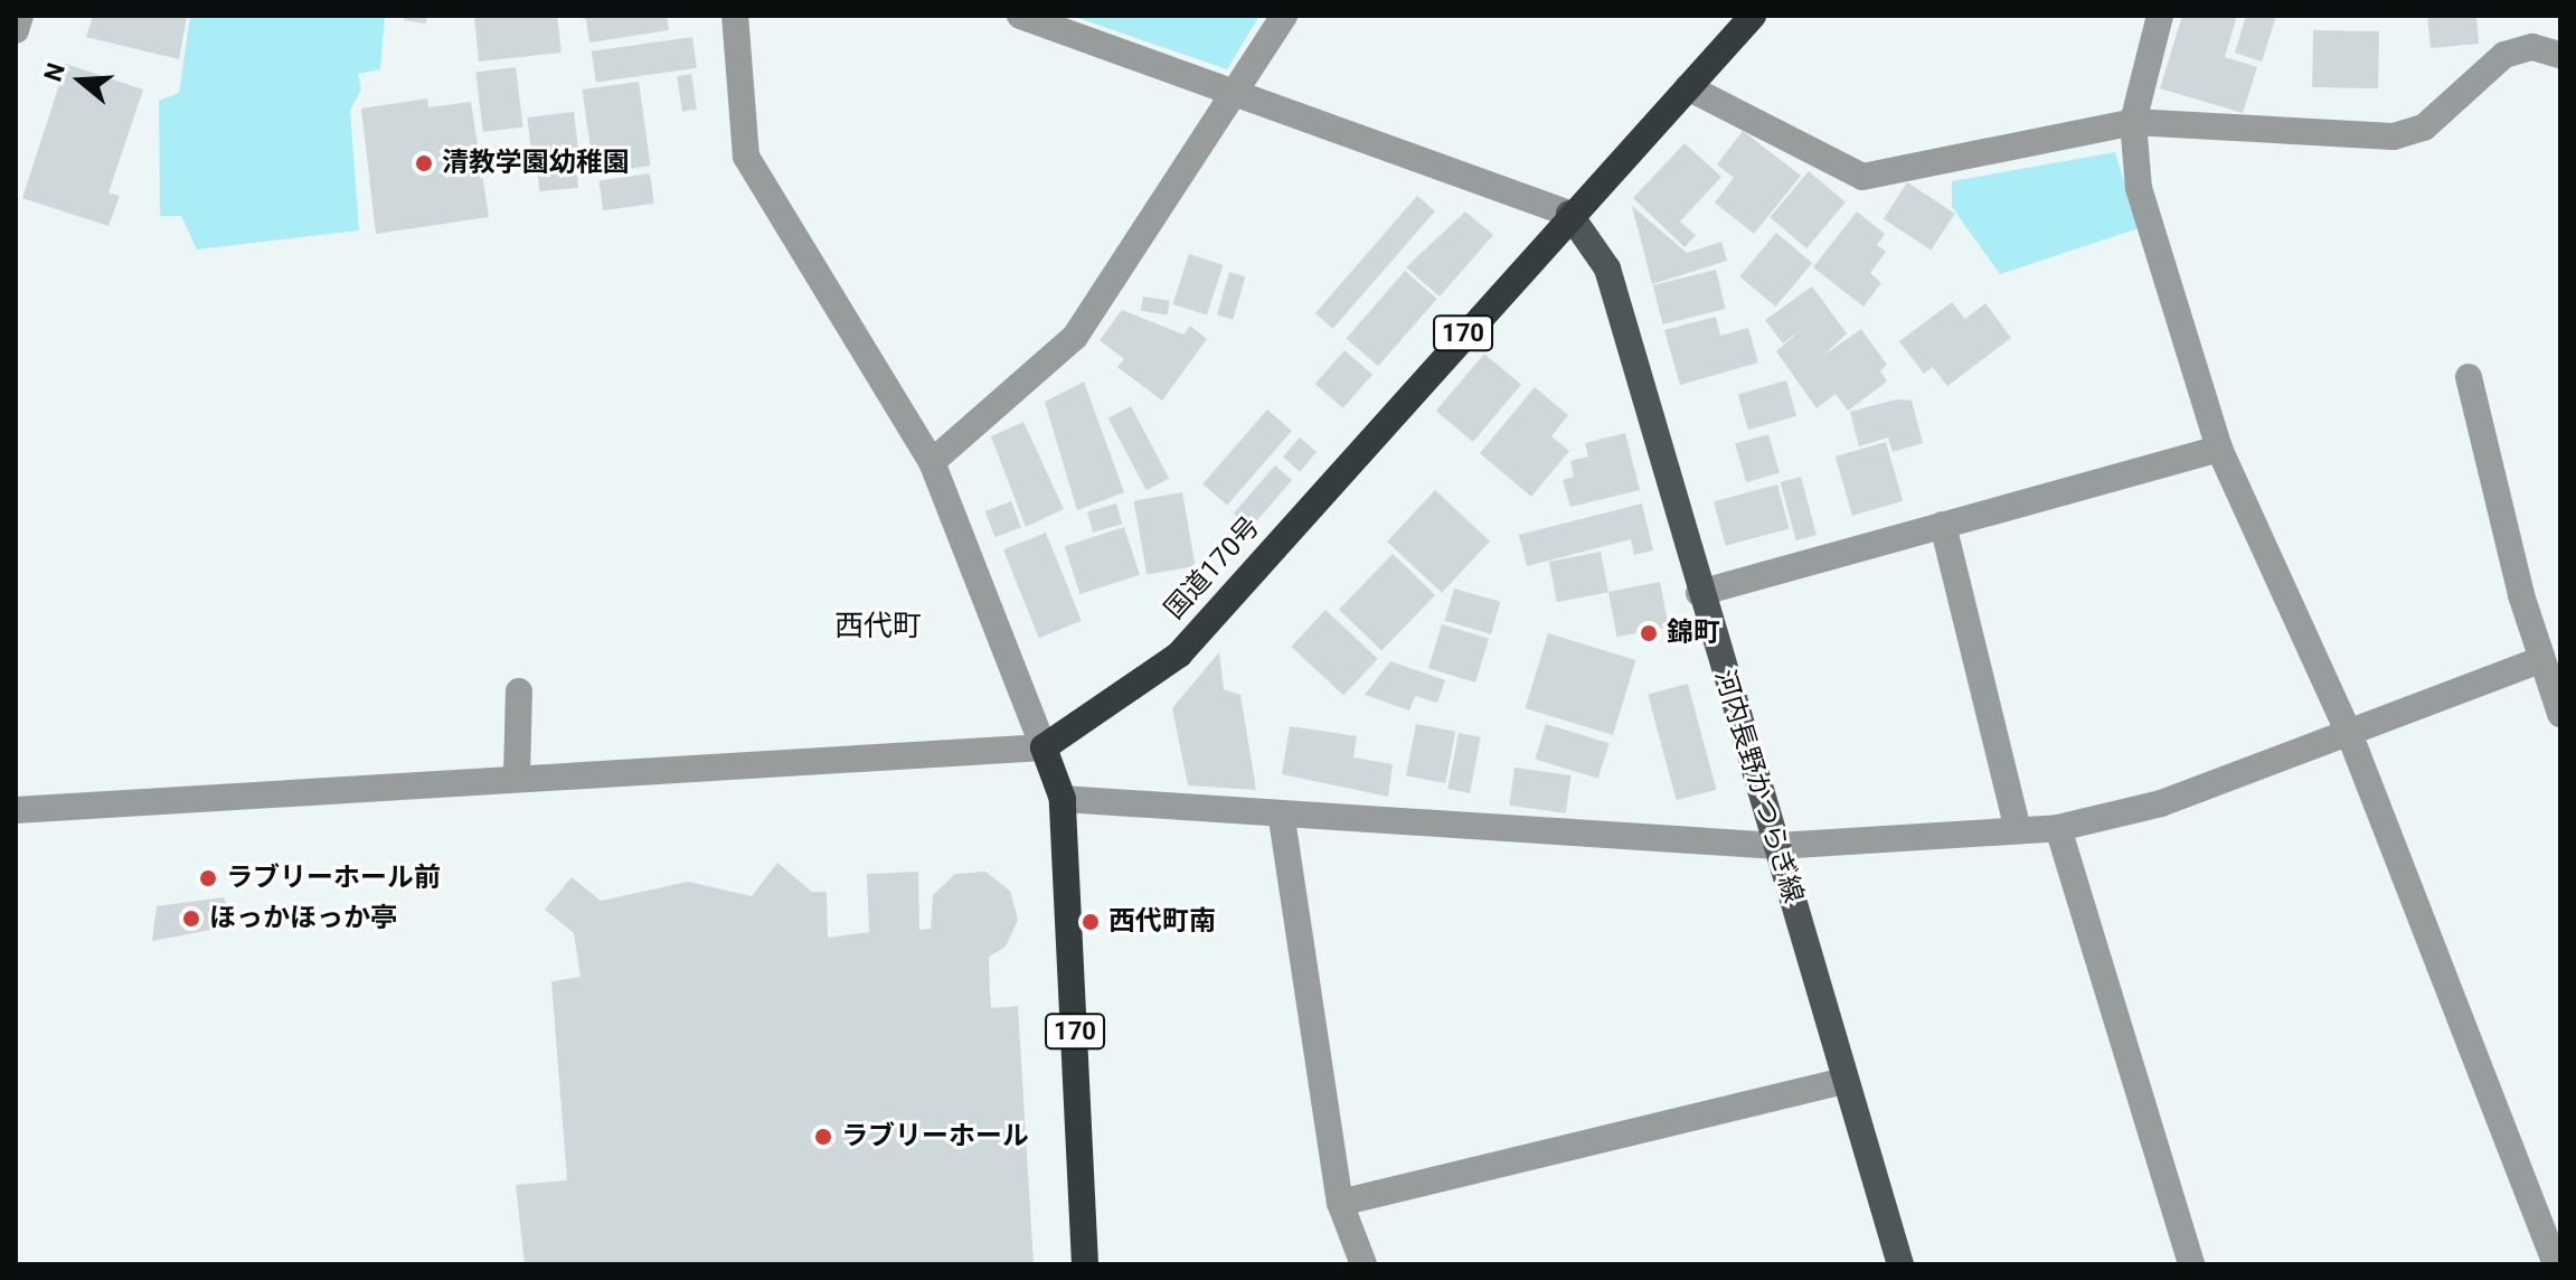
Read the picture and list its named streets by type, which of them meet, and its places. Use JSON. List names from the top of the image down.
{
  "streets": {
    "highway": ["170", "国道170号"],
    "main road": ["河内長野かつらぎ線"]
  },
  "crossings": [
    ["170", "国道170号"],
    ["国道170号", "河内長野かつらぎ線"]
  ],
  "districts": ["西代町"],
  "places": [
    "清教学園幼稚園",
    "錦町",
    "ラブリーホール前",
    "ほっかほっか亭",
    "西代町南",
    "ラブリーホール"
  ],
  "north": "left"
}
